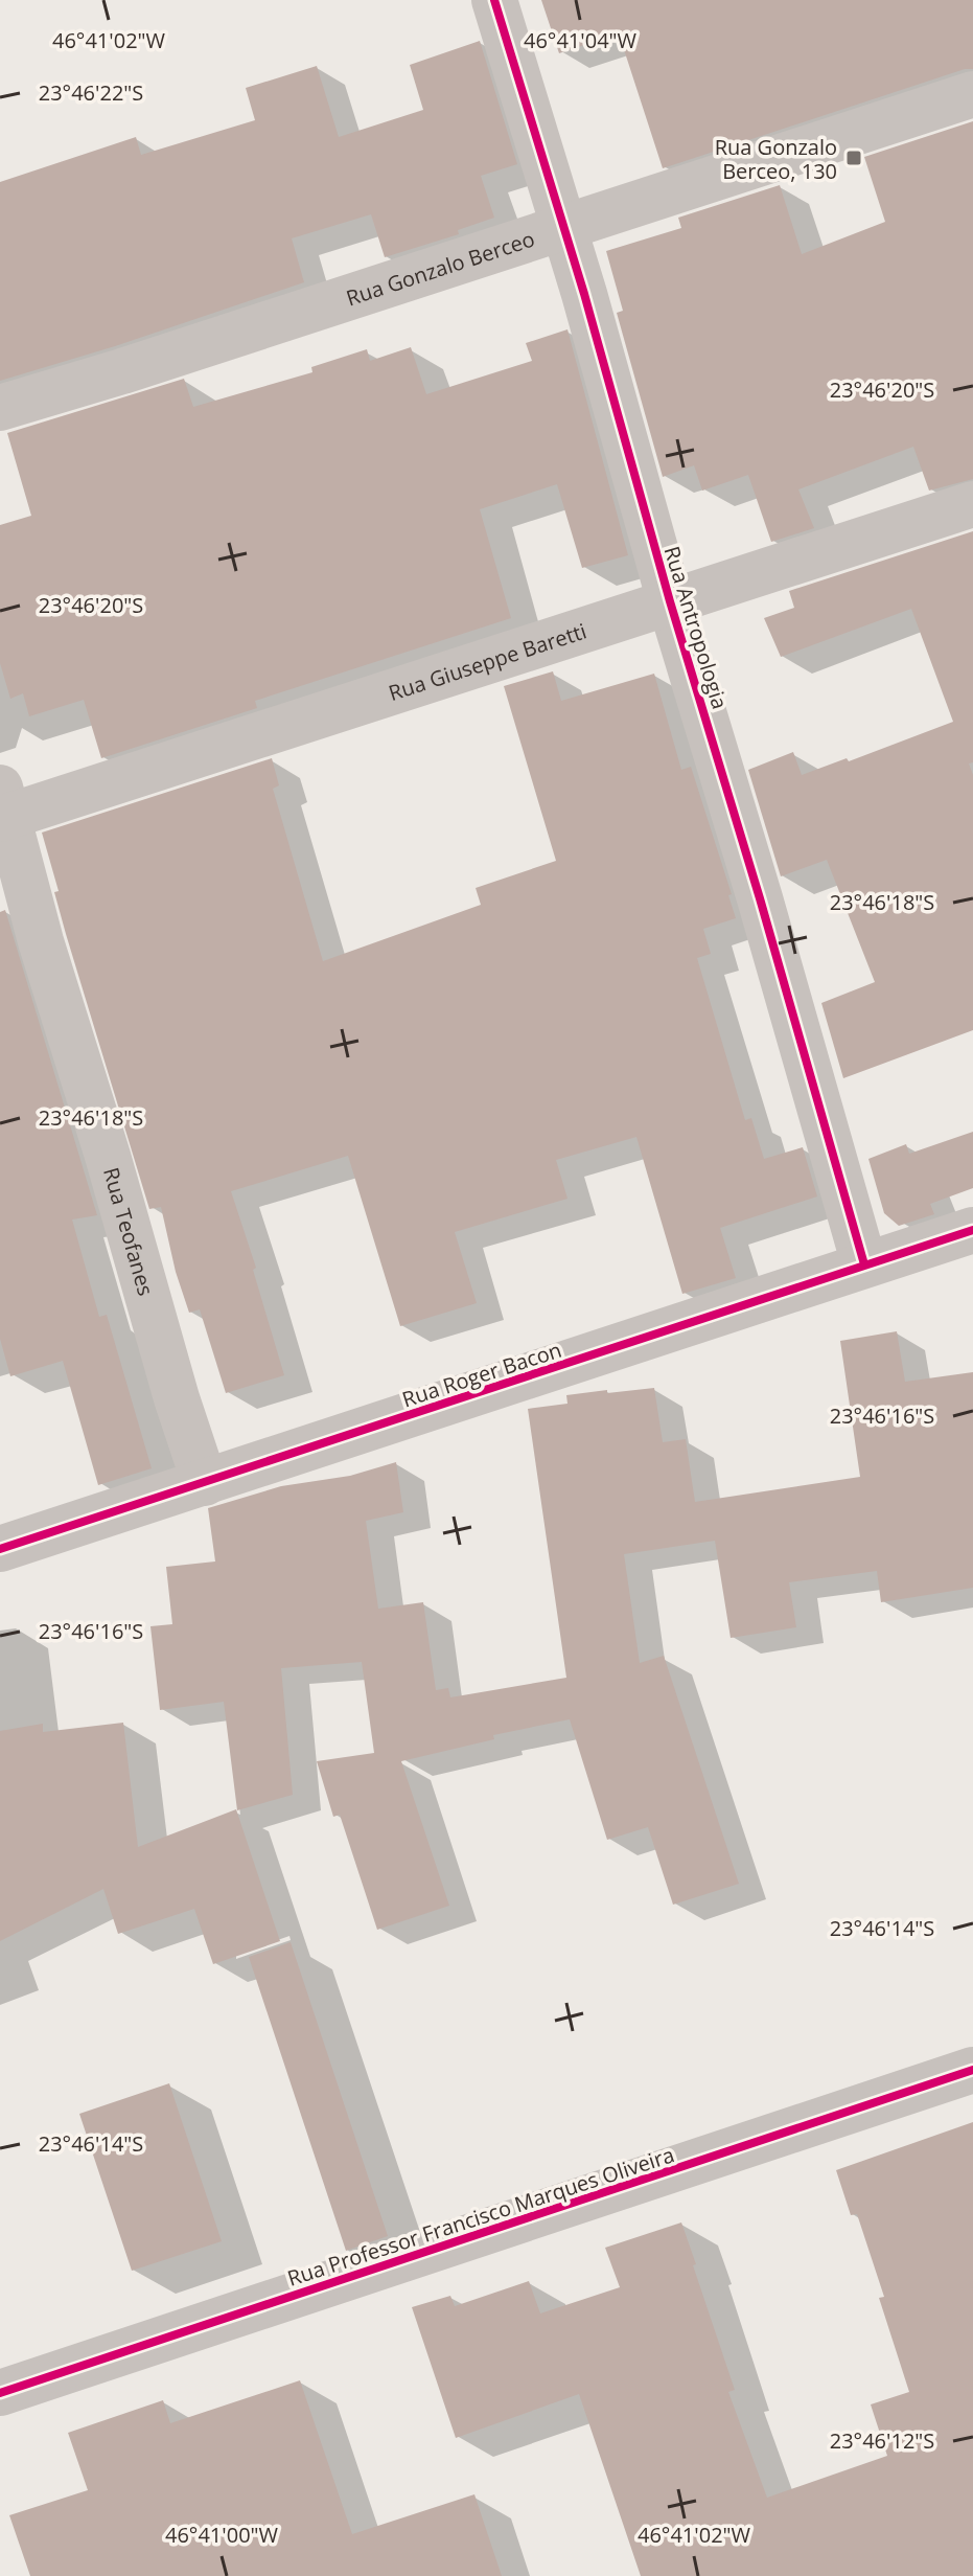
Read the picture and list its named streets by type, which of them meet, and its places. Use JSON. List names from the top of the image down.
{
  "streets": {
    "street": [
      "Rua Gonzalo Berceo",
      "Rua Antropologia",
      "Rua Giuseppe Baretti",
      "Rua Teofanes",
      "Rua Roger Bacon",
      "Rua Professor Francisco Marques Oliveira"
    ]
  },
  "crossings": [
    ["Rua Gonzalo Berceo", "Rua Antropologia"],
    ["Rua Antropologia", "Rua Giuseppe Baretti"],
    ["Rua Antropologia", "Rua Roger Bacon"],
    ["Rua Giuseppe Baretti", "Rua Teofanes"],
    ["Rua Teofanes", "Rua Roger Bacon"]
  ],
  "places": {
    "transit": ["Rua Gonzalo Berceo, 130"]
  },
  "coordinates": [
    "46°41'02\"W",
    "46°41'04\"W",
    "23°46'22\"S",
    "23°46'20\"S",
    "23°46'18\"S",
    "23°46'16\"S",
    "23°46'14\"S",
    "23°46'12\"S",
    "46°41'00\"W"
  ]
}
